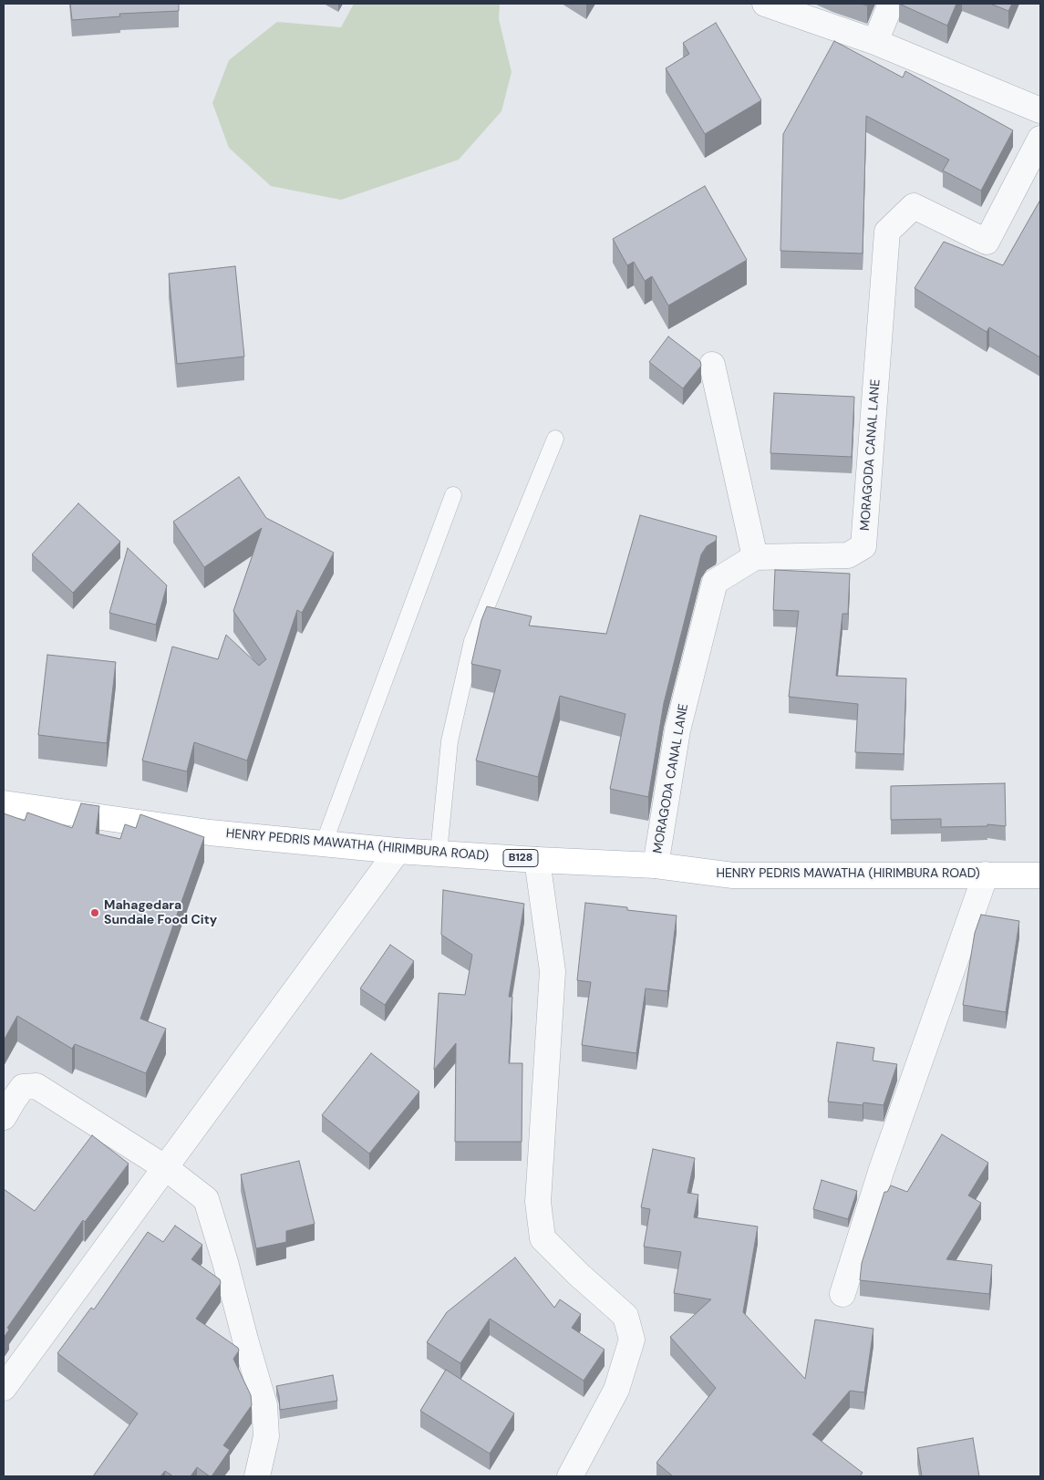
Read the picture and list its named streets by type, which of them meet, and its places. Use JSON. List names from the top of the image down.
{
  "streets": {
    "main road": ["HENRY PEDRIS MAWATHA (HIRIMBURA ROAD)", "B128"],
    "street": ["MORAGODA CANAL LANE"]
  },
  "crossings": [
    ["MORAGODA CANAL LANE", "HENRY PEDRIS MAWATHA (HIRIMBURA ROAD)"]
  ],
  "places": ["Mahagedara Sundale Food City"]
}
